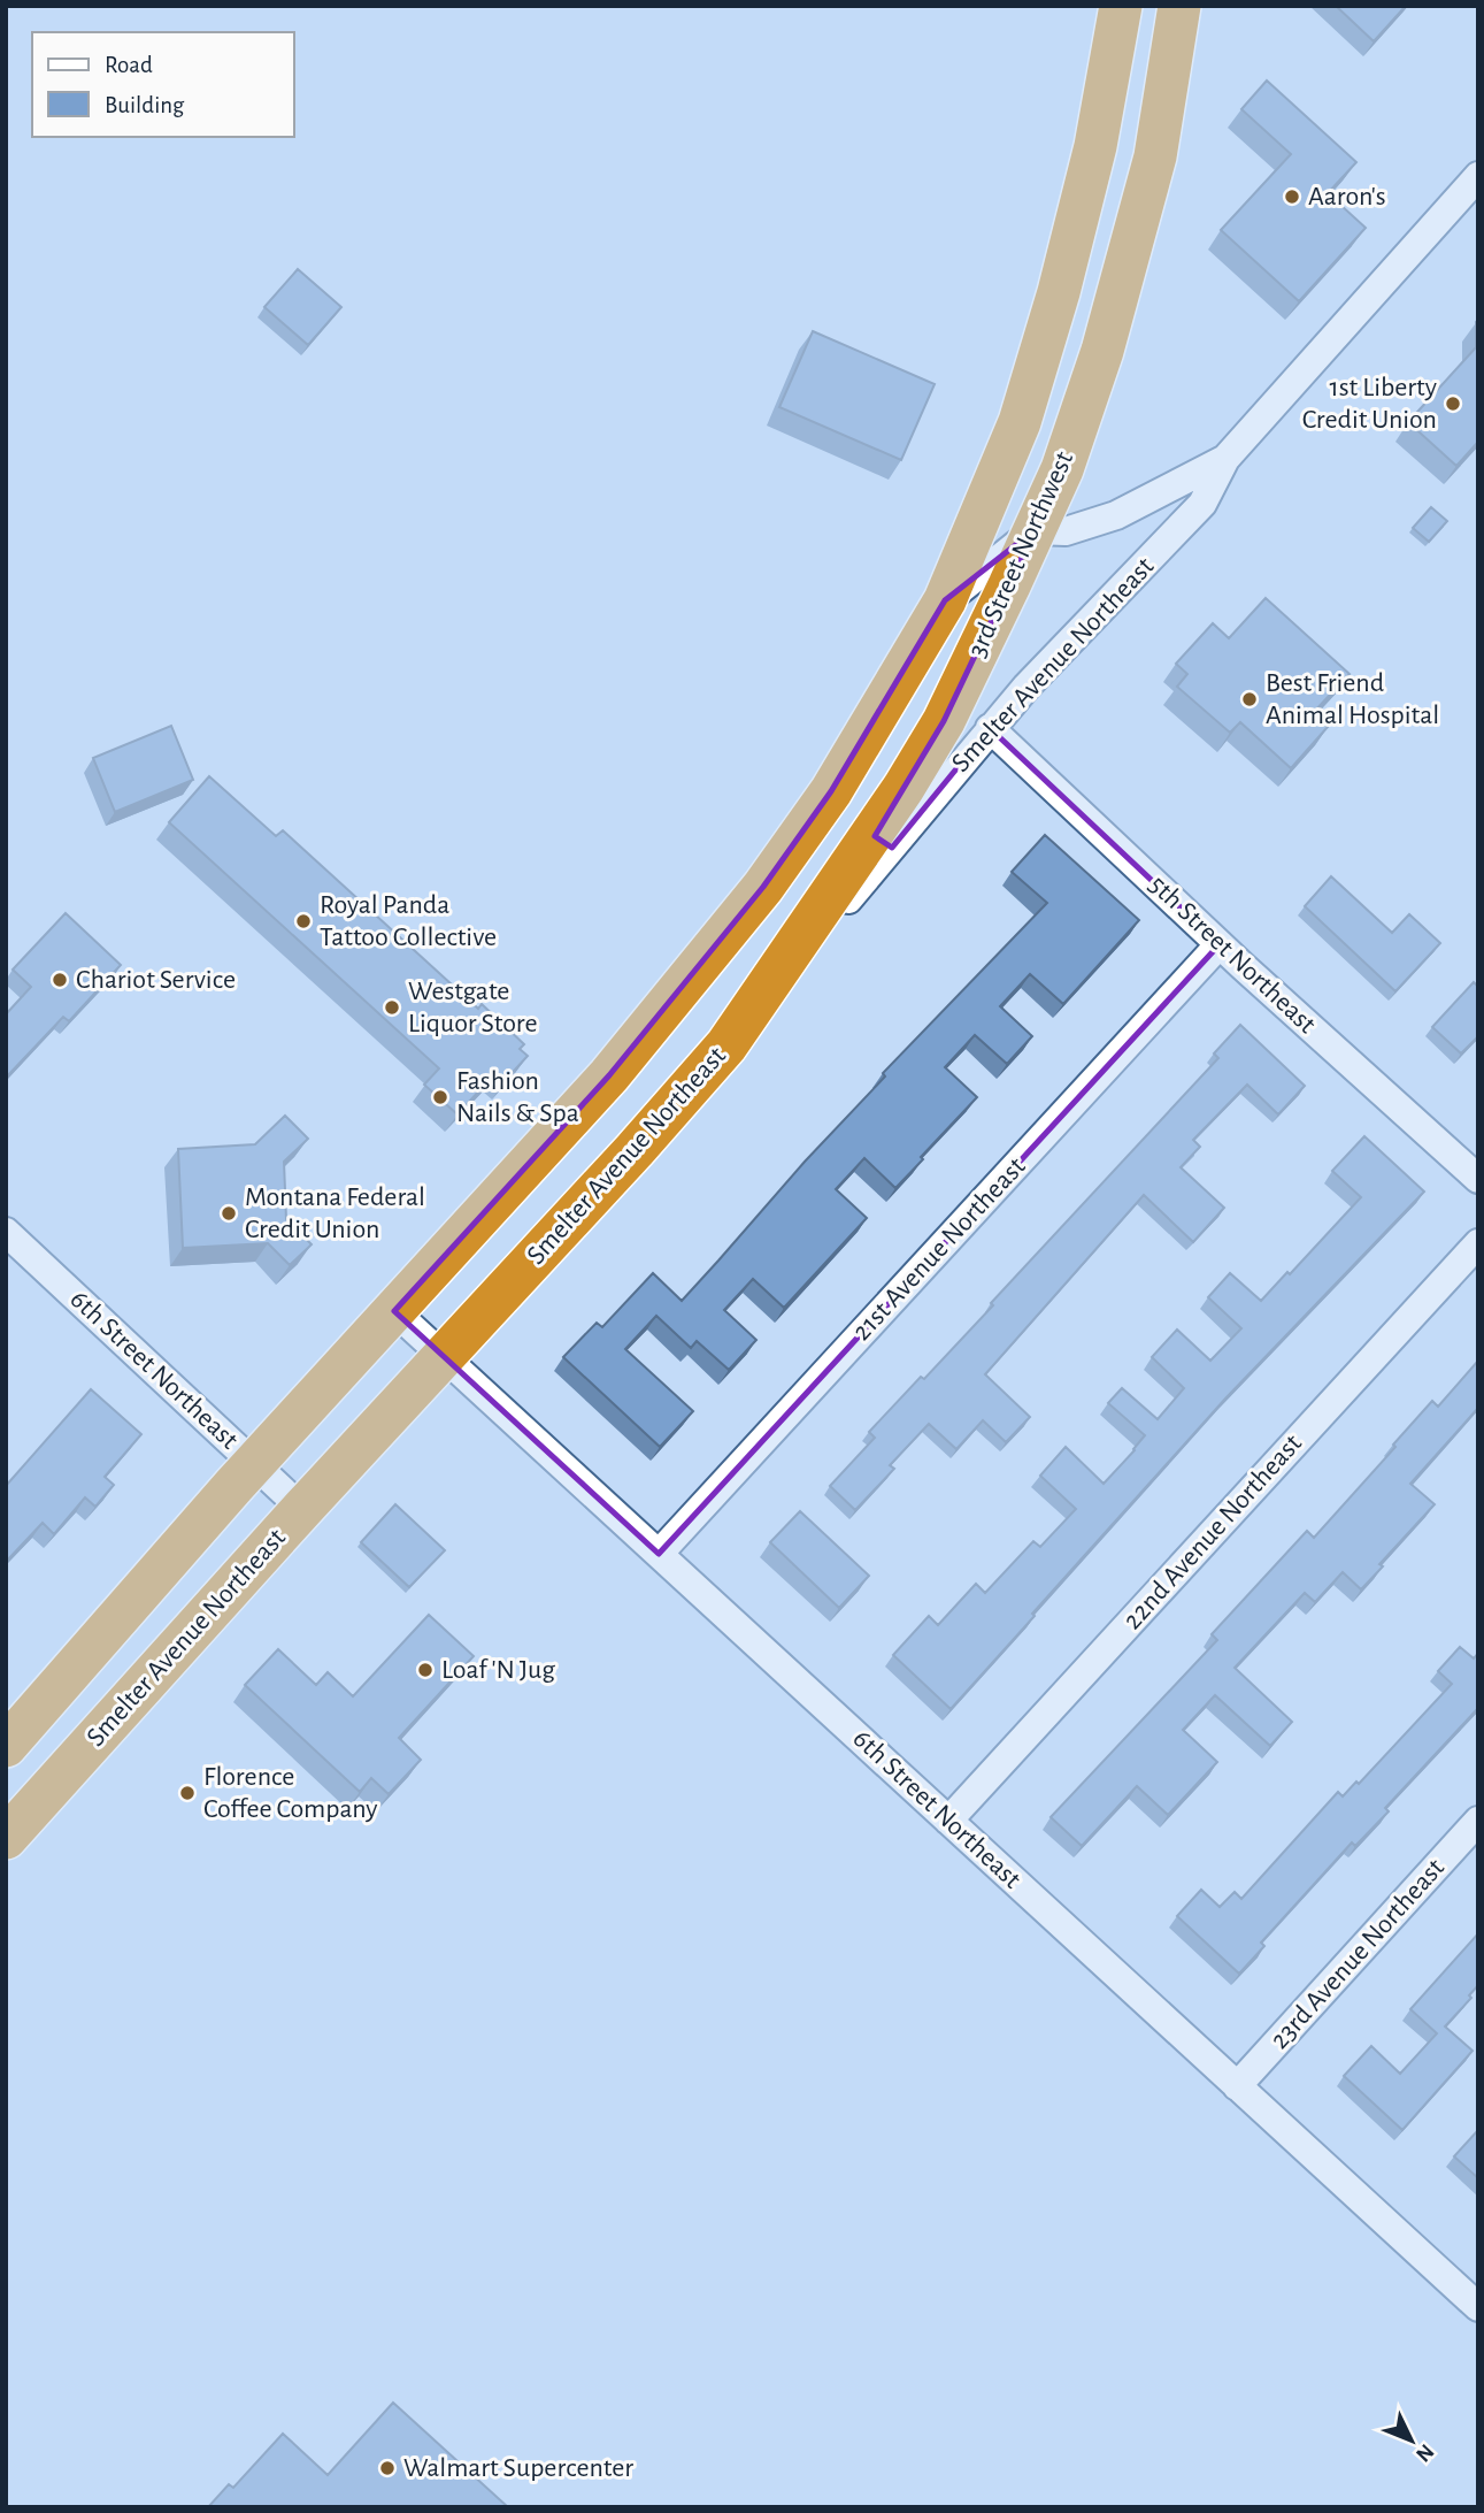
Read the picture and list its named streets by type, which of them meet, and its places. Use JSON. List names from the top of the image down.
{
  "streets": {
    "highway": ["3rd Street Northwest", "Smelter Avenue Northeast"],
    "street": [
      "5th Street Northeast",
      "21st Avenue Northeast",
      "6th Street Northeast",
      "22nd Avenue Northeast",
      "23rd Avenue Northeast"
    ]
  },
  "crossings": [
    ["3rd Street Northwest", "Smelter Avenue Northeast"],
    ["3rd Street Northwest", "6th Street Northeast"],
    ["Smelter Avenue Northeast", "5th Street Northeast"],
    ["Smelter Avenue Northeast", "6th Street Northeast"],
    ["5th Street Northeast", "21st Avenue Northeast"],
    ["21st Avenue Northeast", "6th Street Northeast"],
    ["6th Street Northeast", "22nd Avenue Northeast"],
    ["6th Street Northeast", "23rd Avenue Northeast"]
  ],
  "places": [
    "Aaron's",
    "1st Liberty Credit Union",
    "Best Friend Animal Hospital",
    "Royal Panda Tattoo Collective",
    "Chariot Service",
    "Westgate Liquor Store",
    "Fashion Nails & Spa",
    "Montana Federal Credit Union",
    "Loaf 'N Jug",
    "Florence Coffee Company",
    "Walmart Supercenter"
  ],
  "legend": ["Road", "Building"],
  "north": "bottom right"
}
